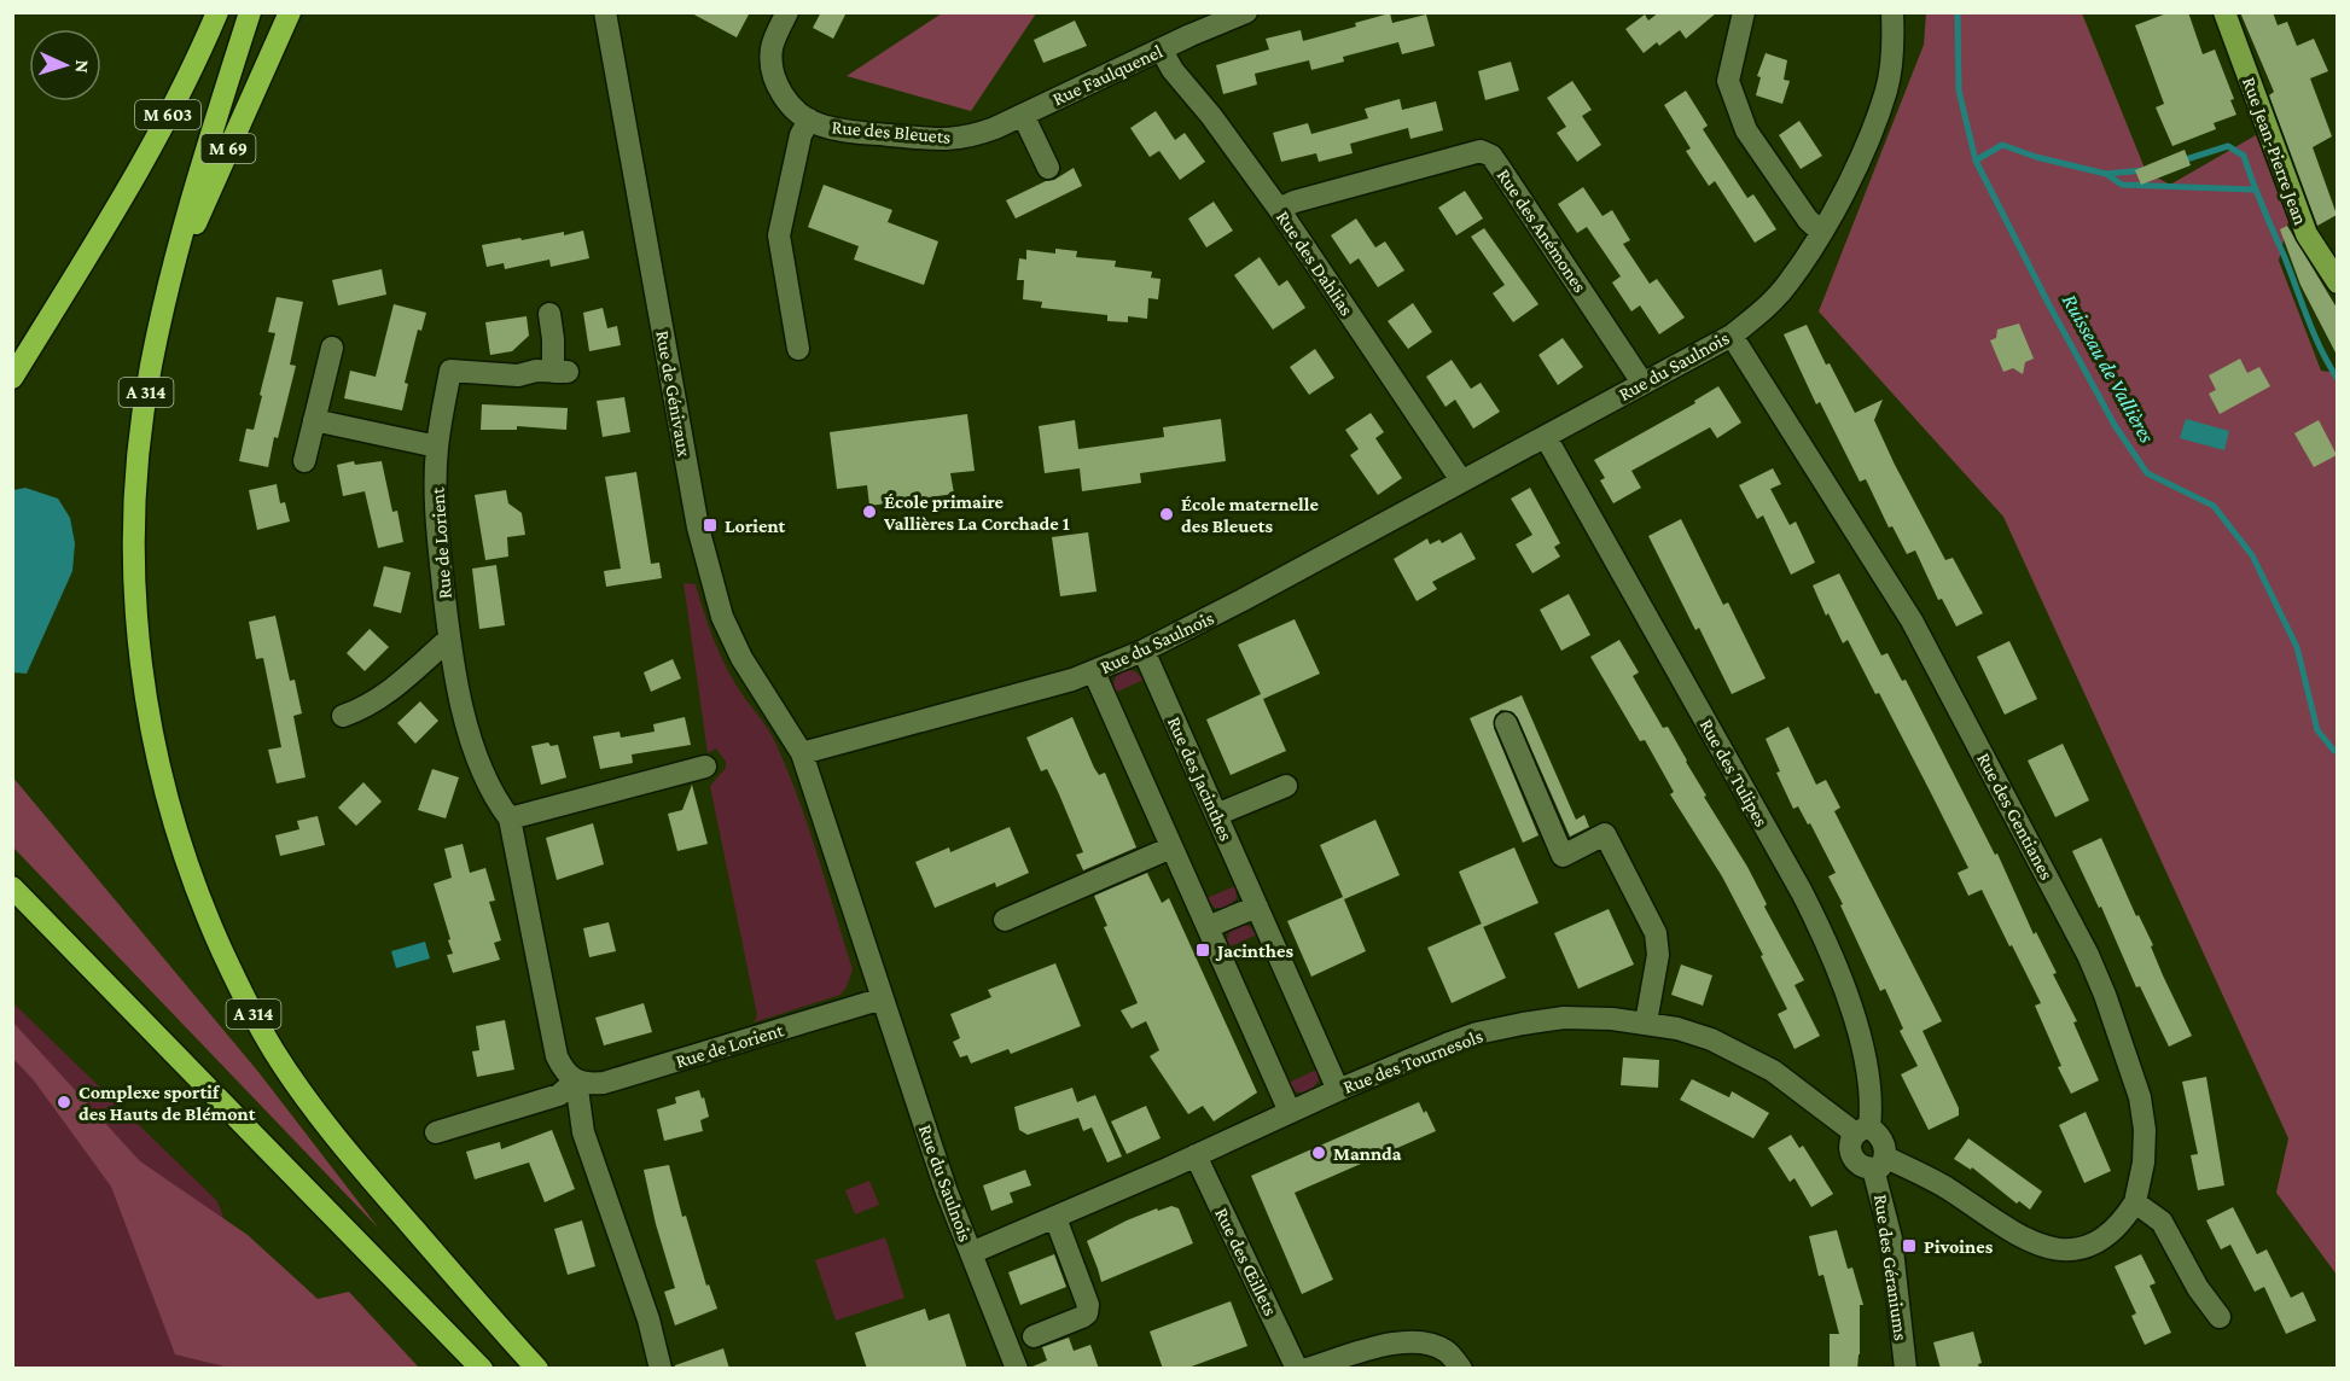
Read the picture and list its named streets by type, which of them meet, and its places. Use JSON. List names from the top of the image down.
{
  "streets": {
    "highway": ["M 603", "M 69", "A 314"],
    "main road": ["Rue Jean-Pierre Jean"],
    "street": [
      "Rue Faulquenel",
      "Rue des Bleuets",
      "Rue des Anémones",
      "Rue des Dahlias",
      "Rue du Saulnois",
      "Rue de Génivaux",
      "Rue de Lorient",
      "Rue des Tulipes",
      "Rue des Jacinthes",
      "Rue des Gentianes",
      "Rue des Tournesols",
      "Rue des Œillets",
      "Rue des Géraniums"
    ]
  },
  "crossings": [
    ["Rue Faulquenel", "Rue des Bleuets"],
    ["Rue Faulquenel", "Rue des Dahlias"],
    ["M 69", "A 314"],
    ["Rue des Anémones", "Rue des Dahlias"],
    ["Rue des Anémones", "Rue du Saulnois"],
    ["Rue des Dahlias", "Rue du Saulnois"],
    ["Rue du Saulnois", "Rue de Génivaux"],
    ["Rue du Saulnois", "Rue de Lorient"],
    ["Rue du Saulnois", "Rue des Tulipes"],
    ["Rue du Saulnois", "Rue des Jacinthes"],
    ["Rue du Saulnois", "Rue des Gentianes"],
    ["Rue du Saulnois", "Rue des Tournesols"],
    ["Rue des Tulipes", "Rue des Tournesols"],
    ["Rue des Tulipes", "Rue des Géraniums"],
    ["Rue des Jacinthes", "Rue des Tournesols"],
    ["Rue des Tournesols", "Rue des Œillets"],
    ["Rue des Tournesols", "Rue des Géraniums"]
  ],
  "water": ["Ruisseau de Vallières"],
  "places": {
    "other": [
      "École primaire Vallières La Corchade 1",
      "École maternelle des Bleuets",
      "Complexe sportif des Hauts de Blémont",
      "Mannda"
    ],
    "transit": ["Lorient", "Jacinthes", "Pivoines"]
  },
  "north": "right"
}
